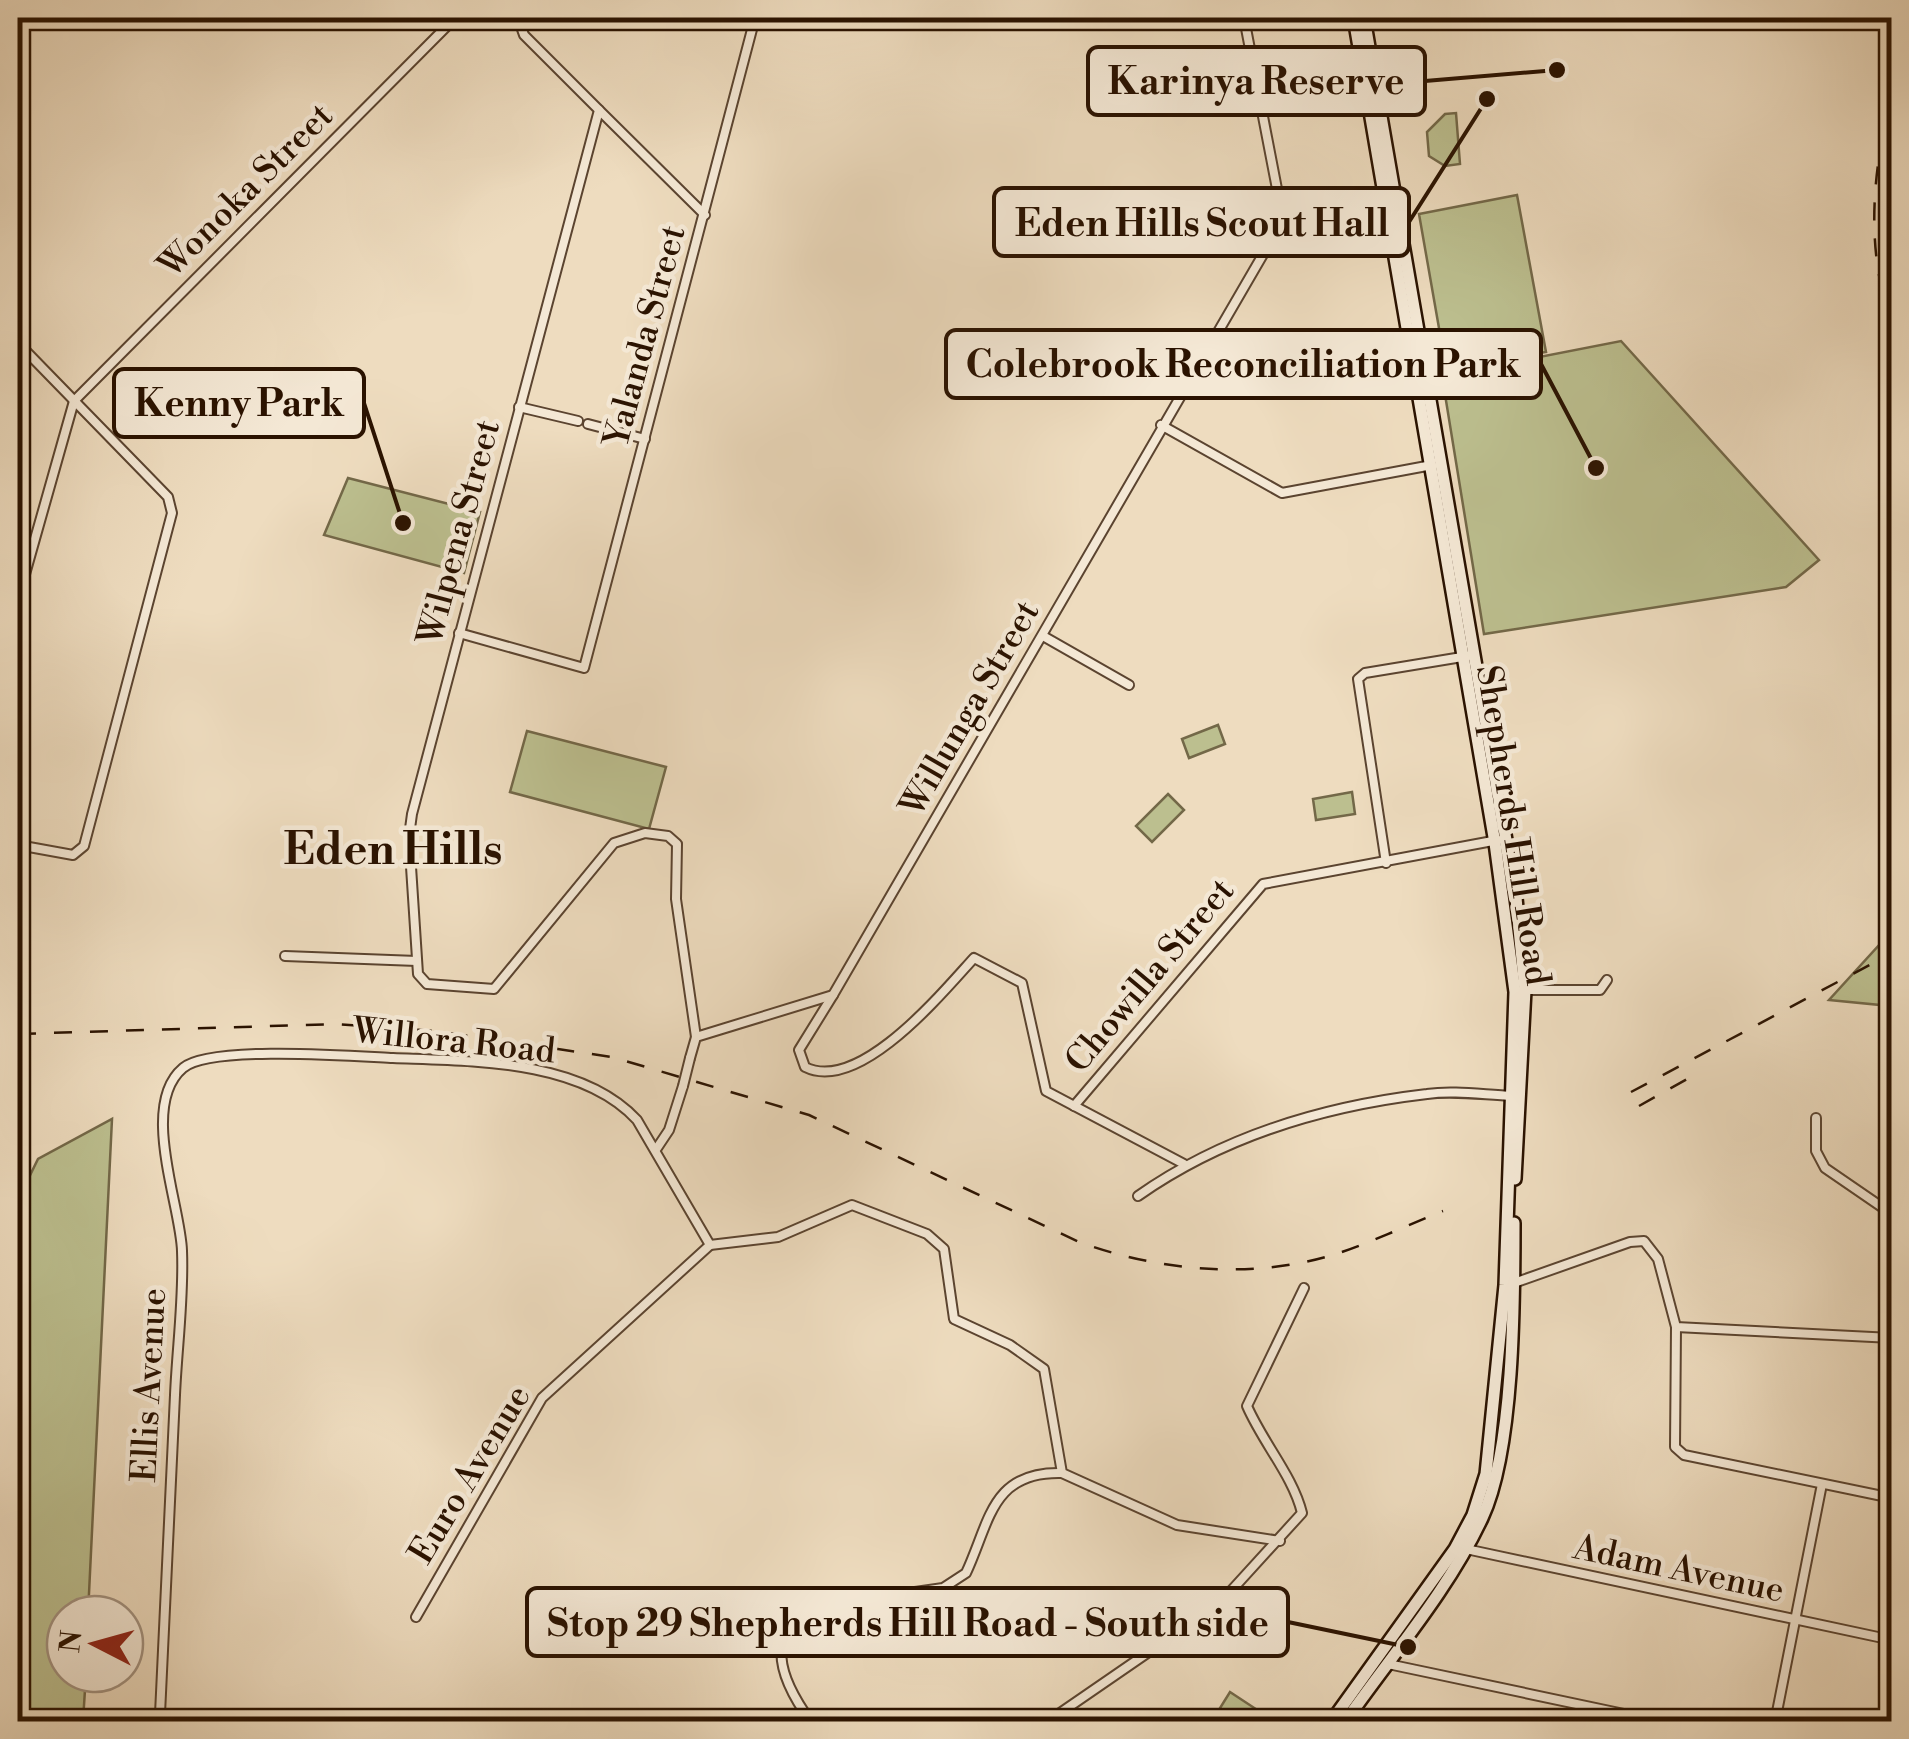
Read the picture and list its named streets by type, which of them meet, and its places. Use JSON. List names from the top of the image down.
{
  "streets": {
    "main road": ["Shepherds Hill Road"],
    "street": [
      "Wonoka Street",
      "Yalanda Street",
      "Wilpena Street",
      "Willunga Street",
      "Chowilla Street",
      "Willora Road",
      "Ellis Avenue",
      "Euro Avenue",
      "Adam Avenue"
    ]
  },
  "crossings": [
    ["Yalanda Street", "Wilpena Street"],
    ["Willunga Street", "Chowilla Street"],
    ["Shepherds Hill Road", "Chowilla Street"],
    ["Shepherds Hill Road", "Adam Avenue"],
    ["Willora Road", "Ellis Avenue"],
    ["Willora Road", "Euro Avenue"]
  ],
  "districts": ["Eden Hills"],
  "places": [
    "Karinya Reserve",
    "Eden Hills Scout Hall",
    "Colebrook Reconciliation Park",
    "Kenny Park",
    "Stop 29 Shepherds Hill Road - South side"
  ],
  "north": "left"
}
